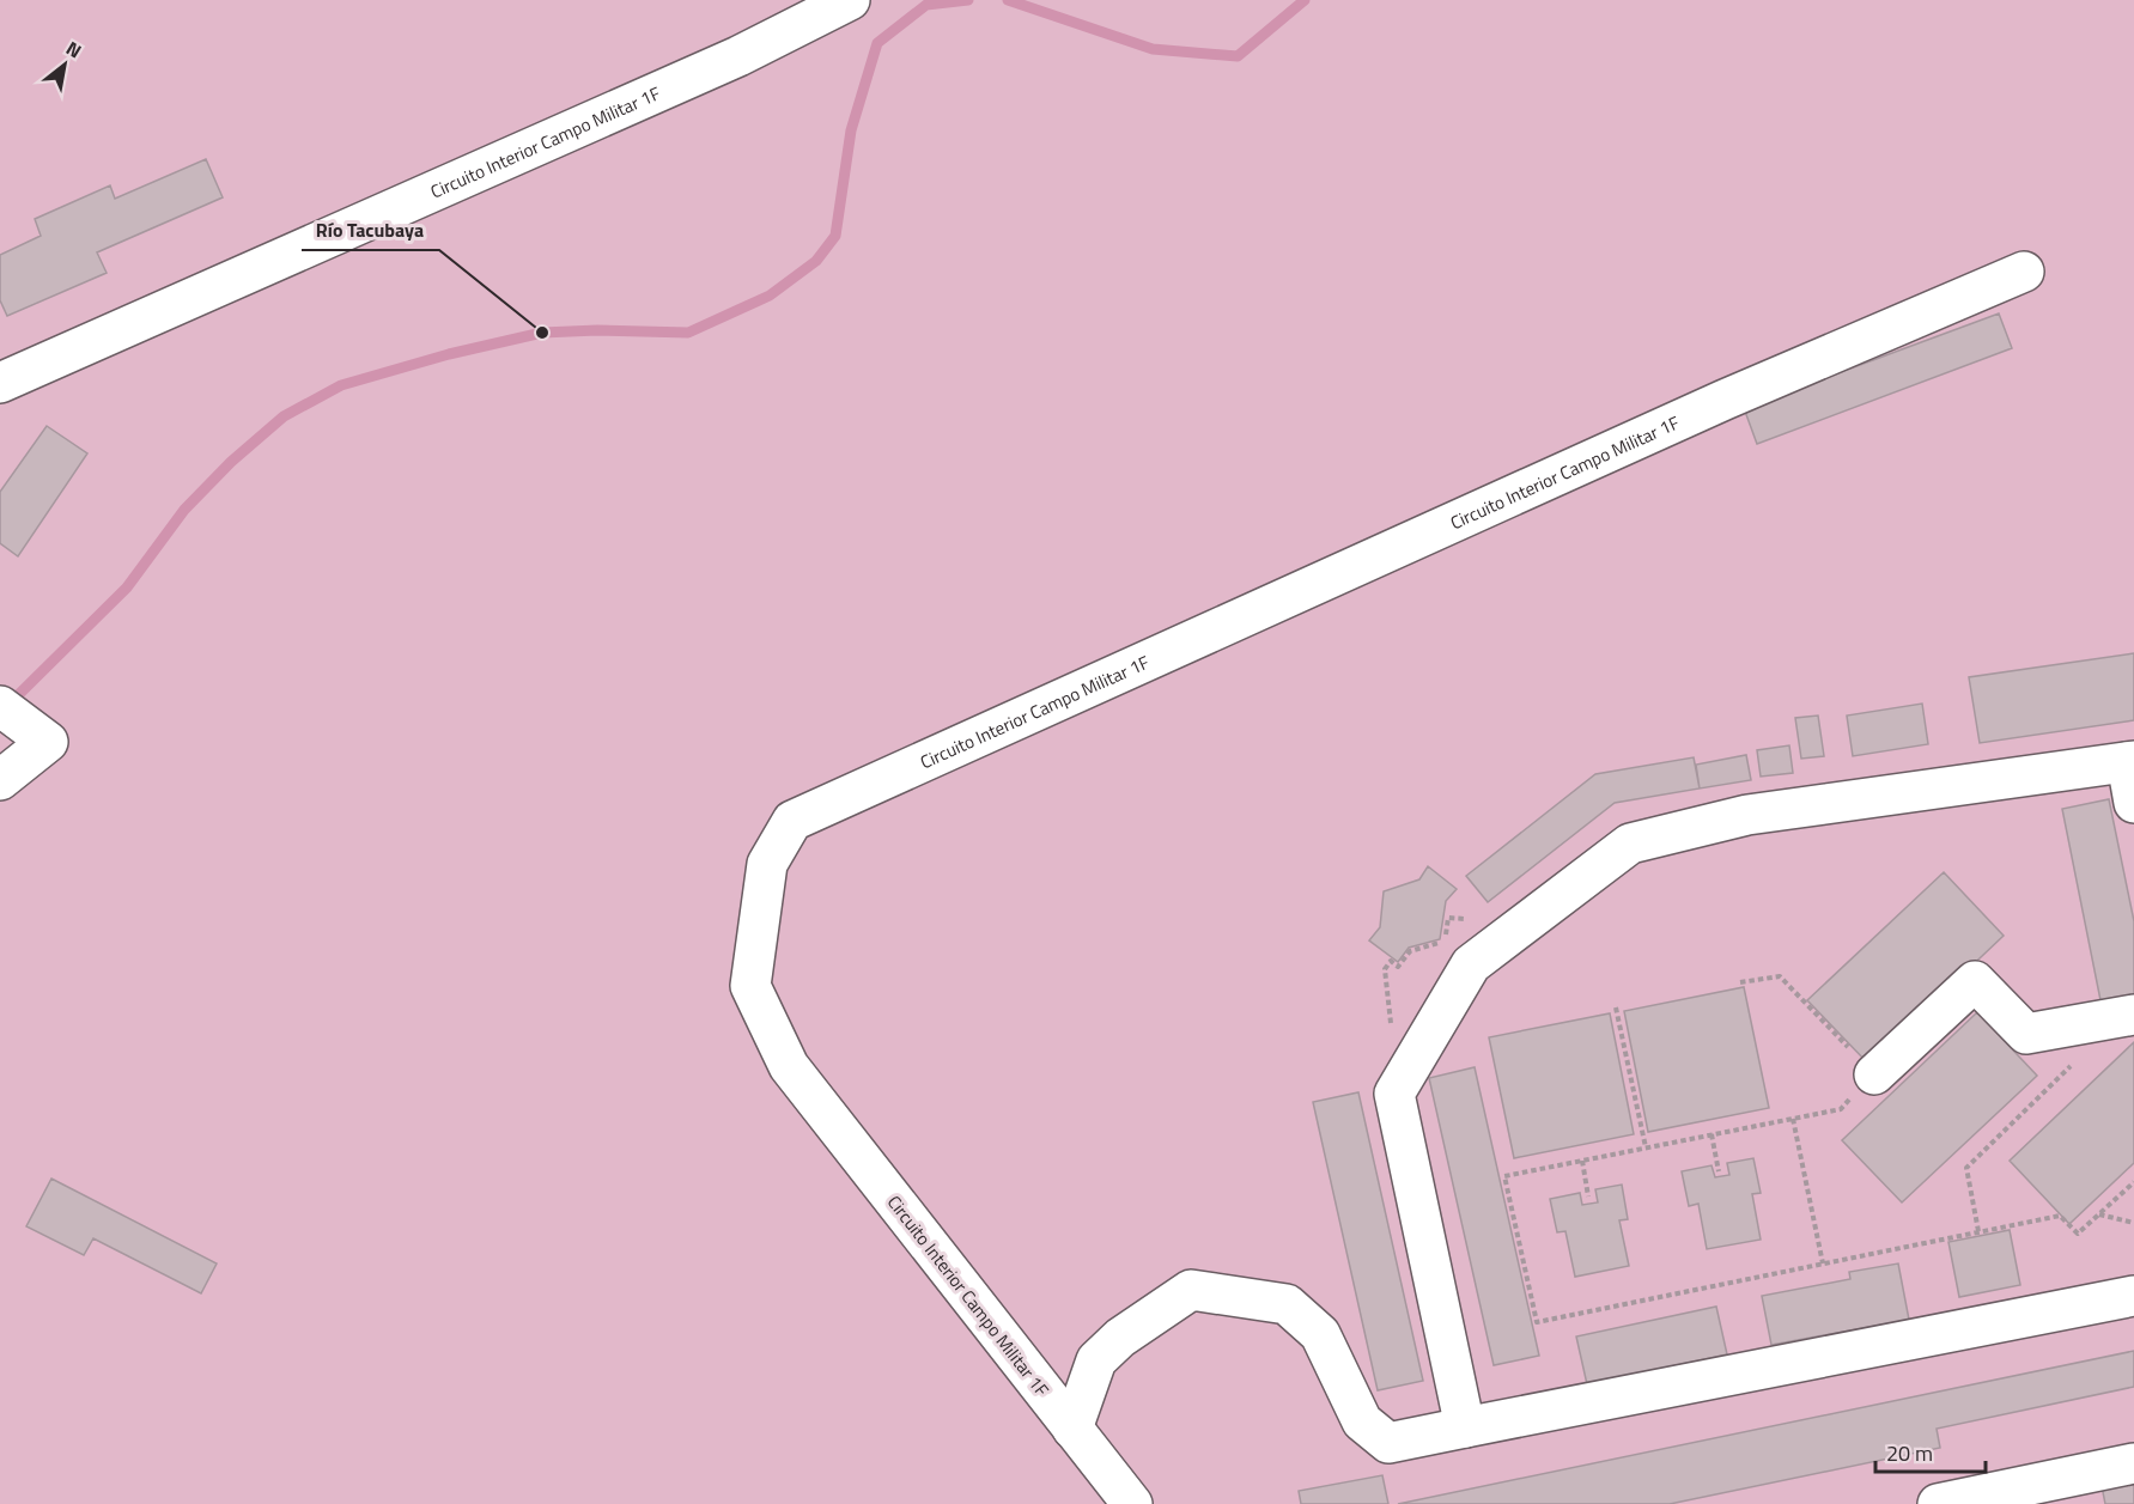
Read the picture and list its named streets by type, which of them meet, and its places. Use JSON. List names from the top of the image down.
{
  "streets": {
    "street": ["Circuito Interior Campo Militar 1F"]
  },
  "places": ["Río Tacubaya"],
  "scale_bar": "20 m",
  "north": "top right"
}
